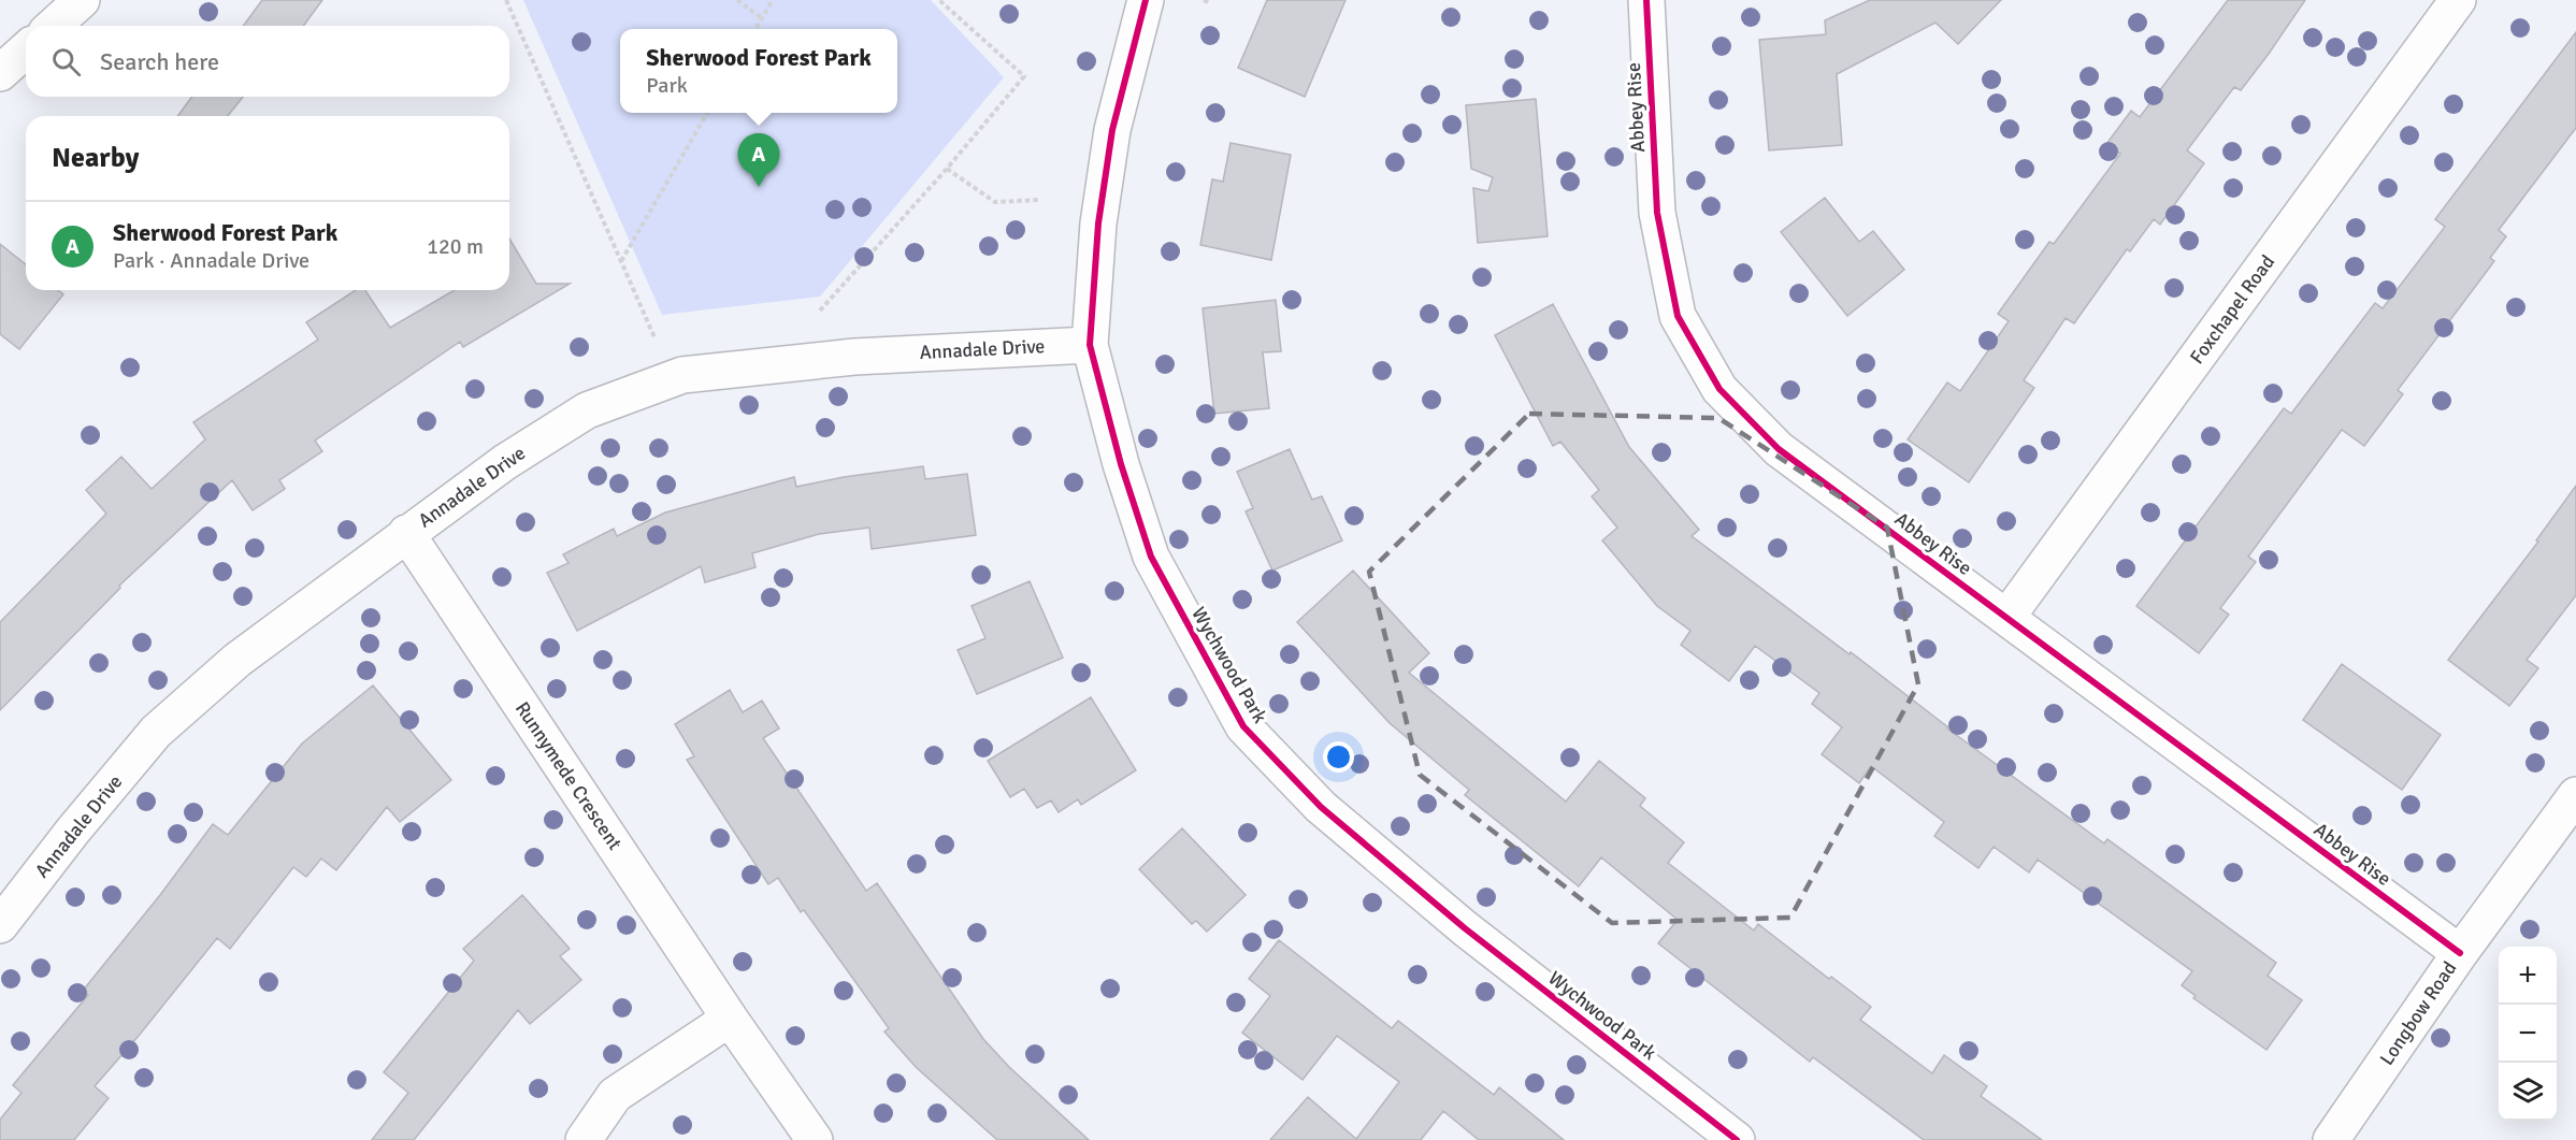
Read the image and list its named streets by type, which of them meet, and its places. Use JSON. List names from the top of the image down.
{
  "streets": {
    "street": [
      "Abbey Rise",
      "Foxchapel Road",
      "Annadale Drive",
      "Wychwood Park",
      "Runnymede Crescent",
      "Longbow Road"
    ]
  },
  "crossings": [
    ["Abbey Rise", "Foxchapel Road"],
    ["Abbey Rise", "Longbow Road"],
    ["Annadale Drive", "Wychwood Park"],
    ["Annadale Drive", "Runnymede Crescent"]
  ],
  "page": {
    "search": "Search here",
    "popup": ["Sherwood Forest Park", "Park"],
    "heading": "Nearby",
    "pins": "A",
    "list": [
      {
        "mark": "A",
        "name": "Sherwood Forest Park",
        "note": "Park · Annadale Drive",
        "value": "120 m"
      }
    ],
    "map_buttons": ["+", "−"]
  }
}
